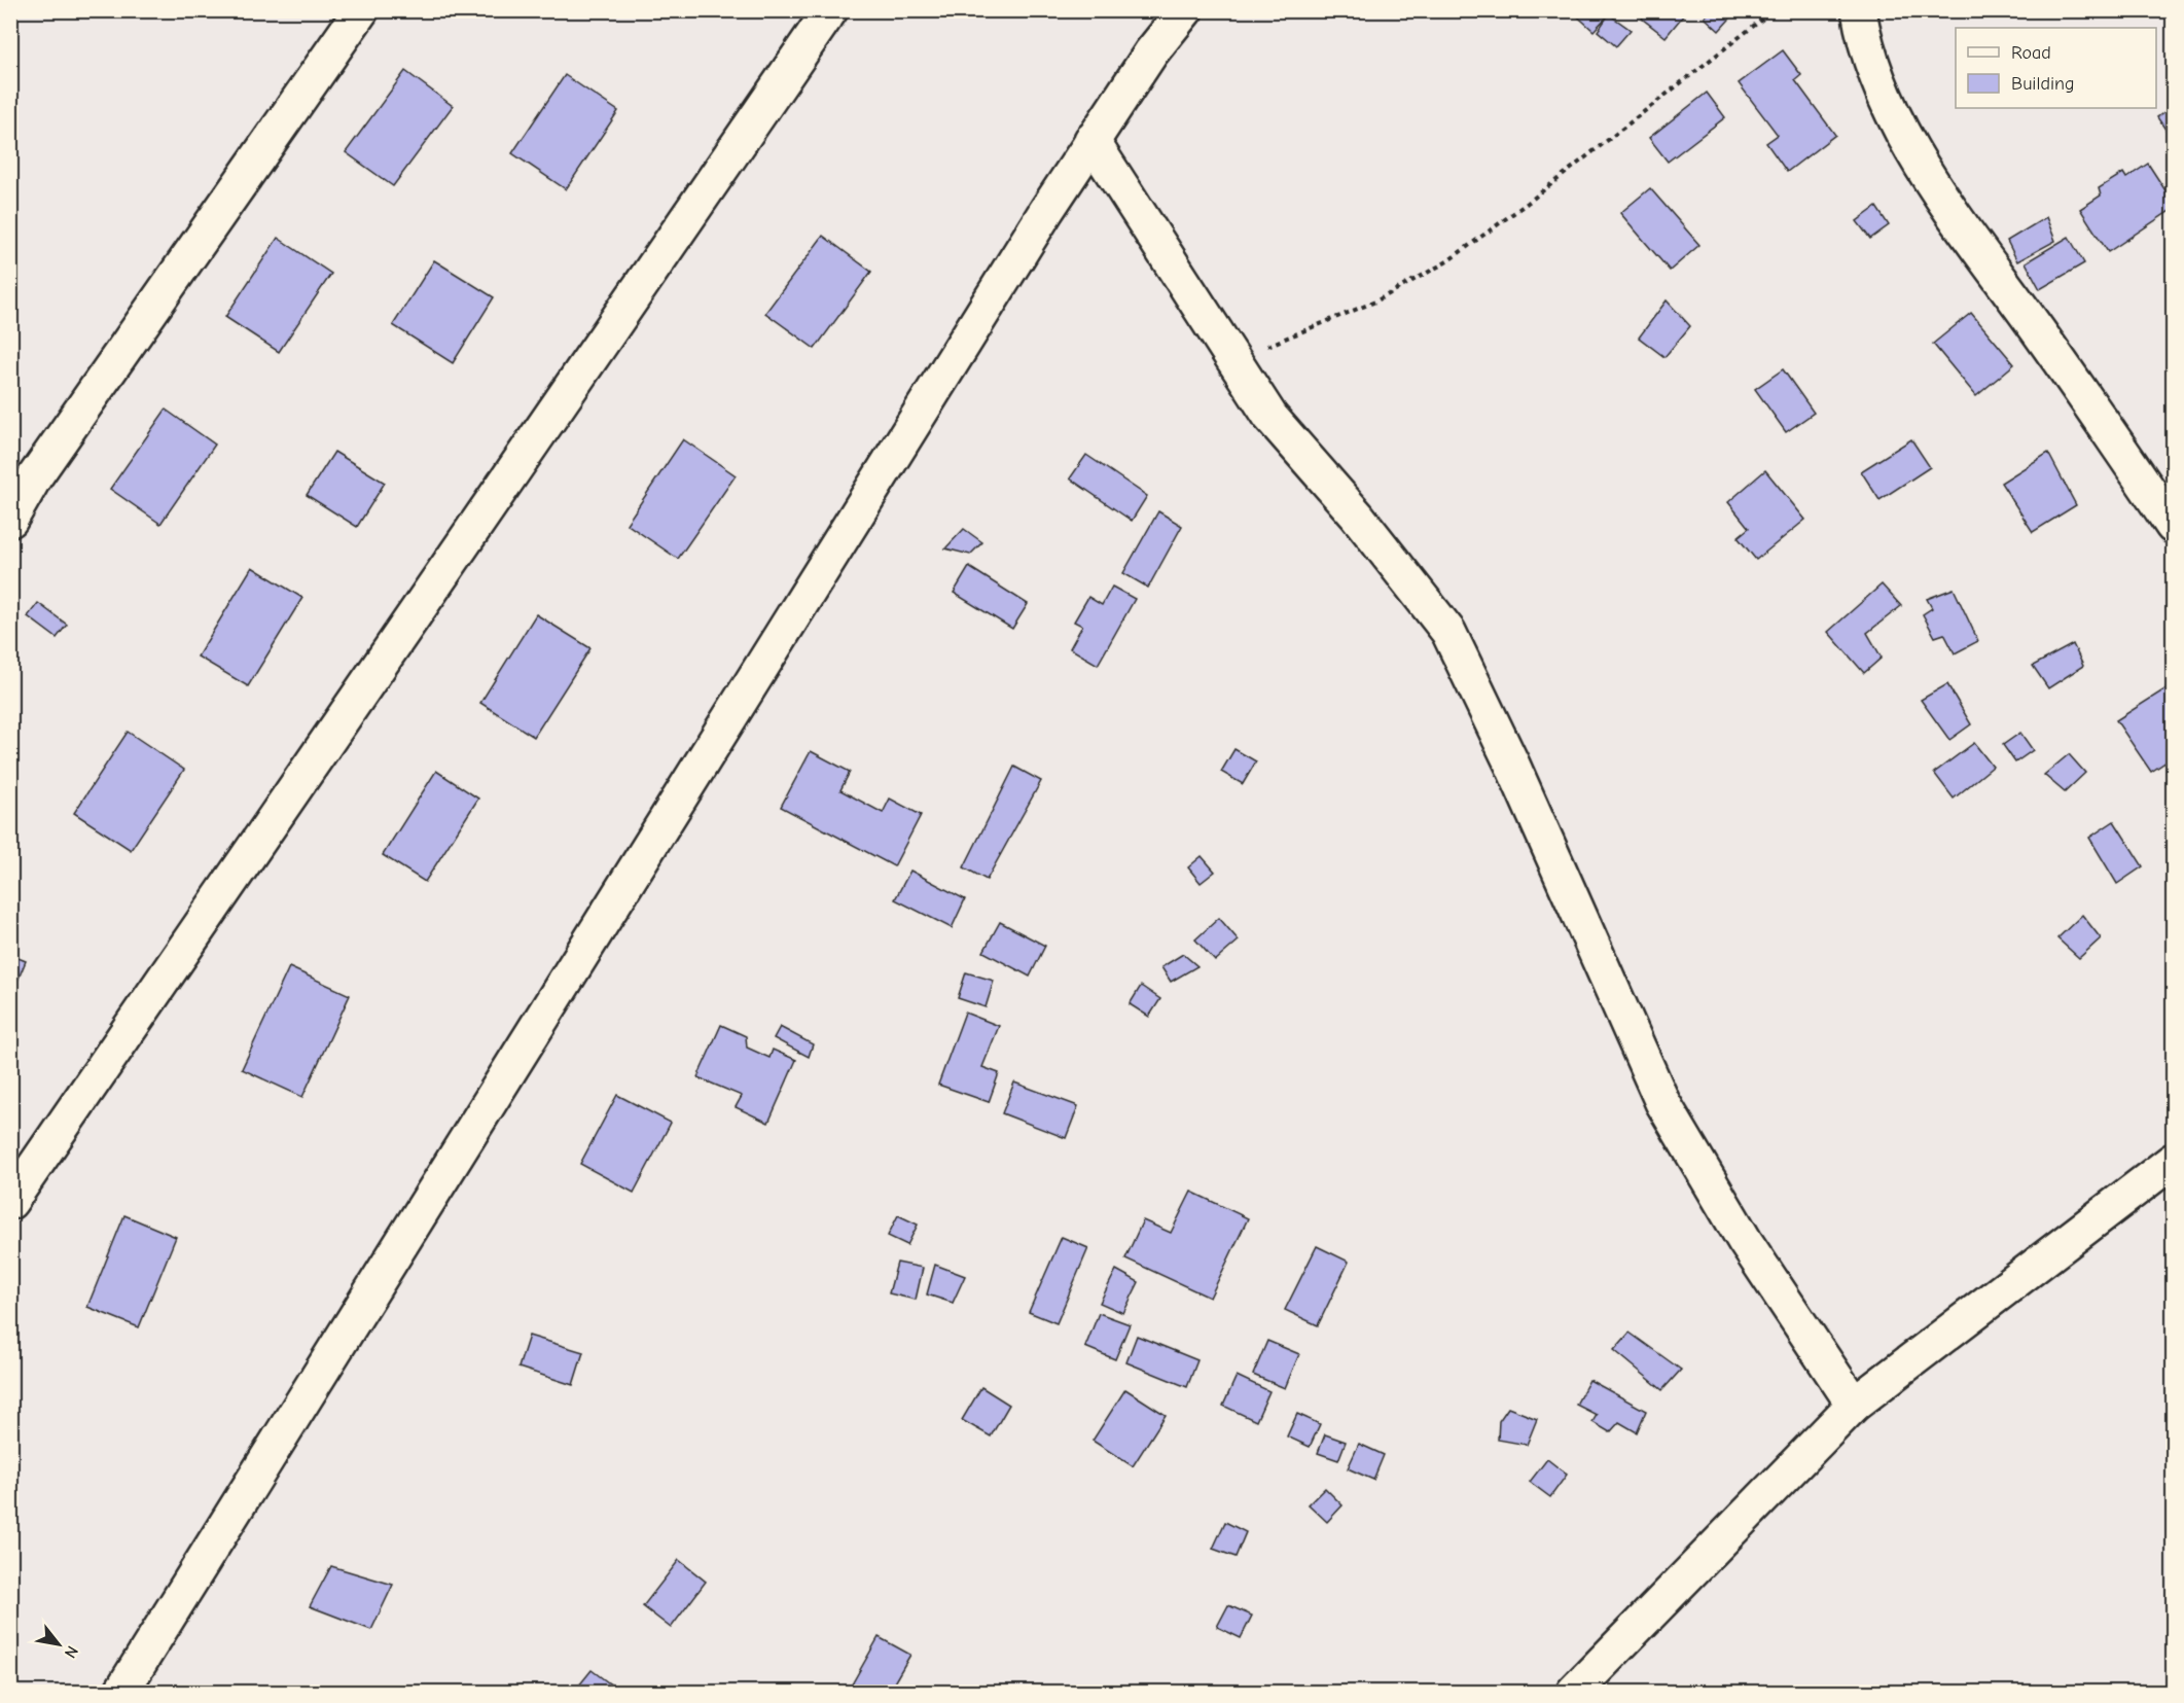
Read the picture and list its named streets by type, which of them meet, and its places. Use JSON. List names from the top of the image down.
{
  "legend": ["Road", "Building"],
  "north": "bottom right"
}
